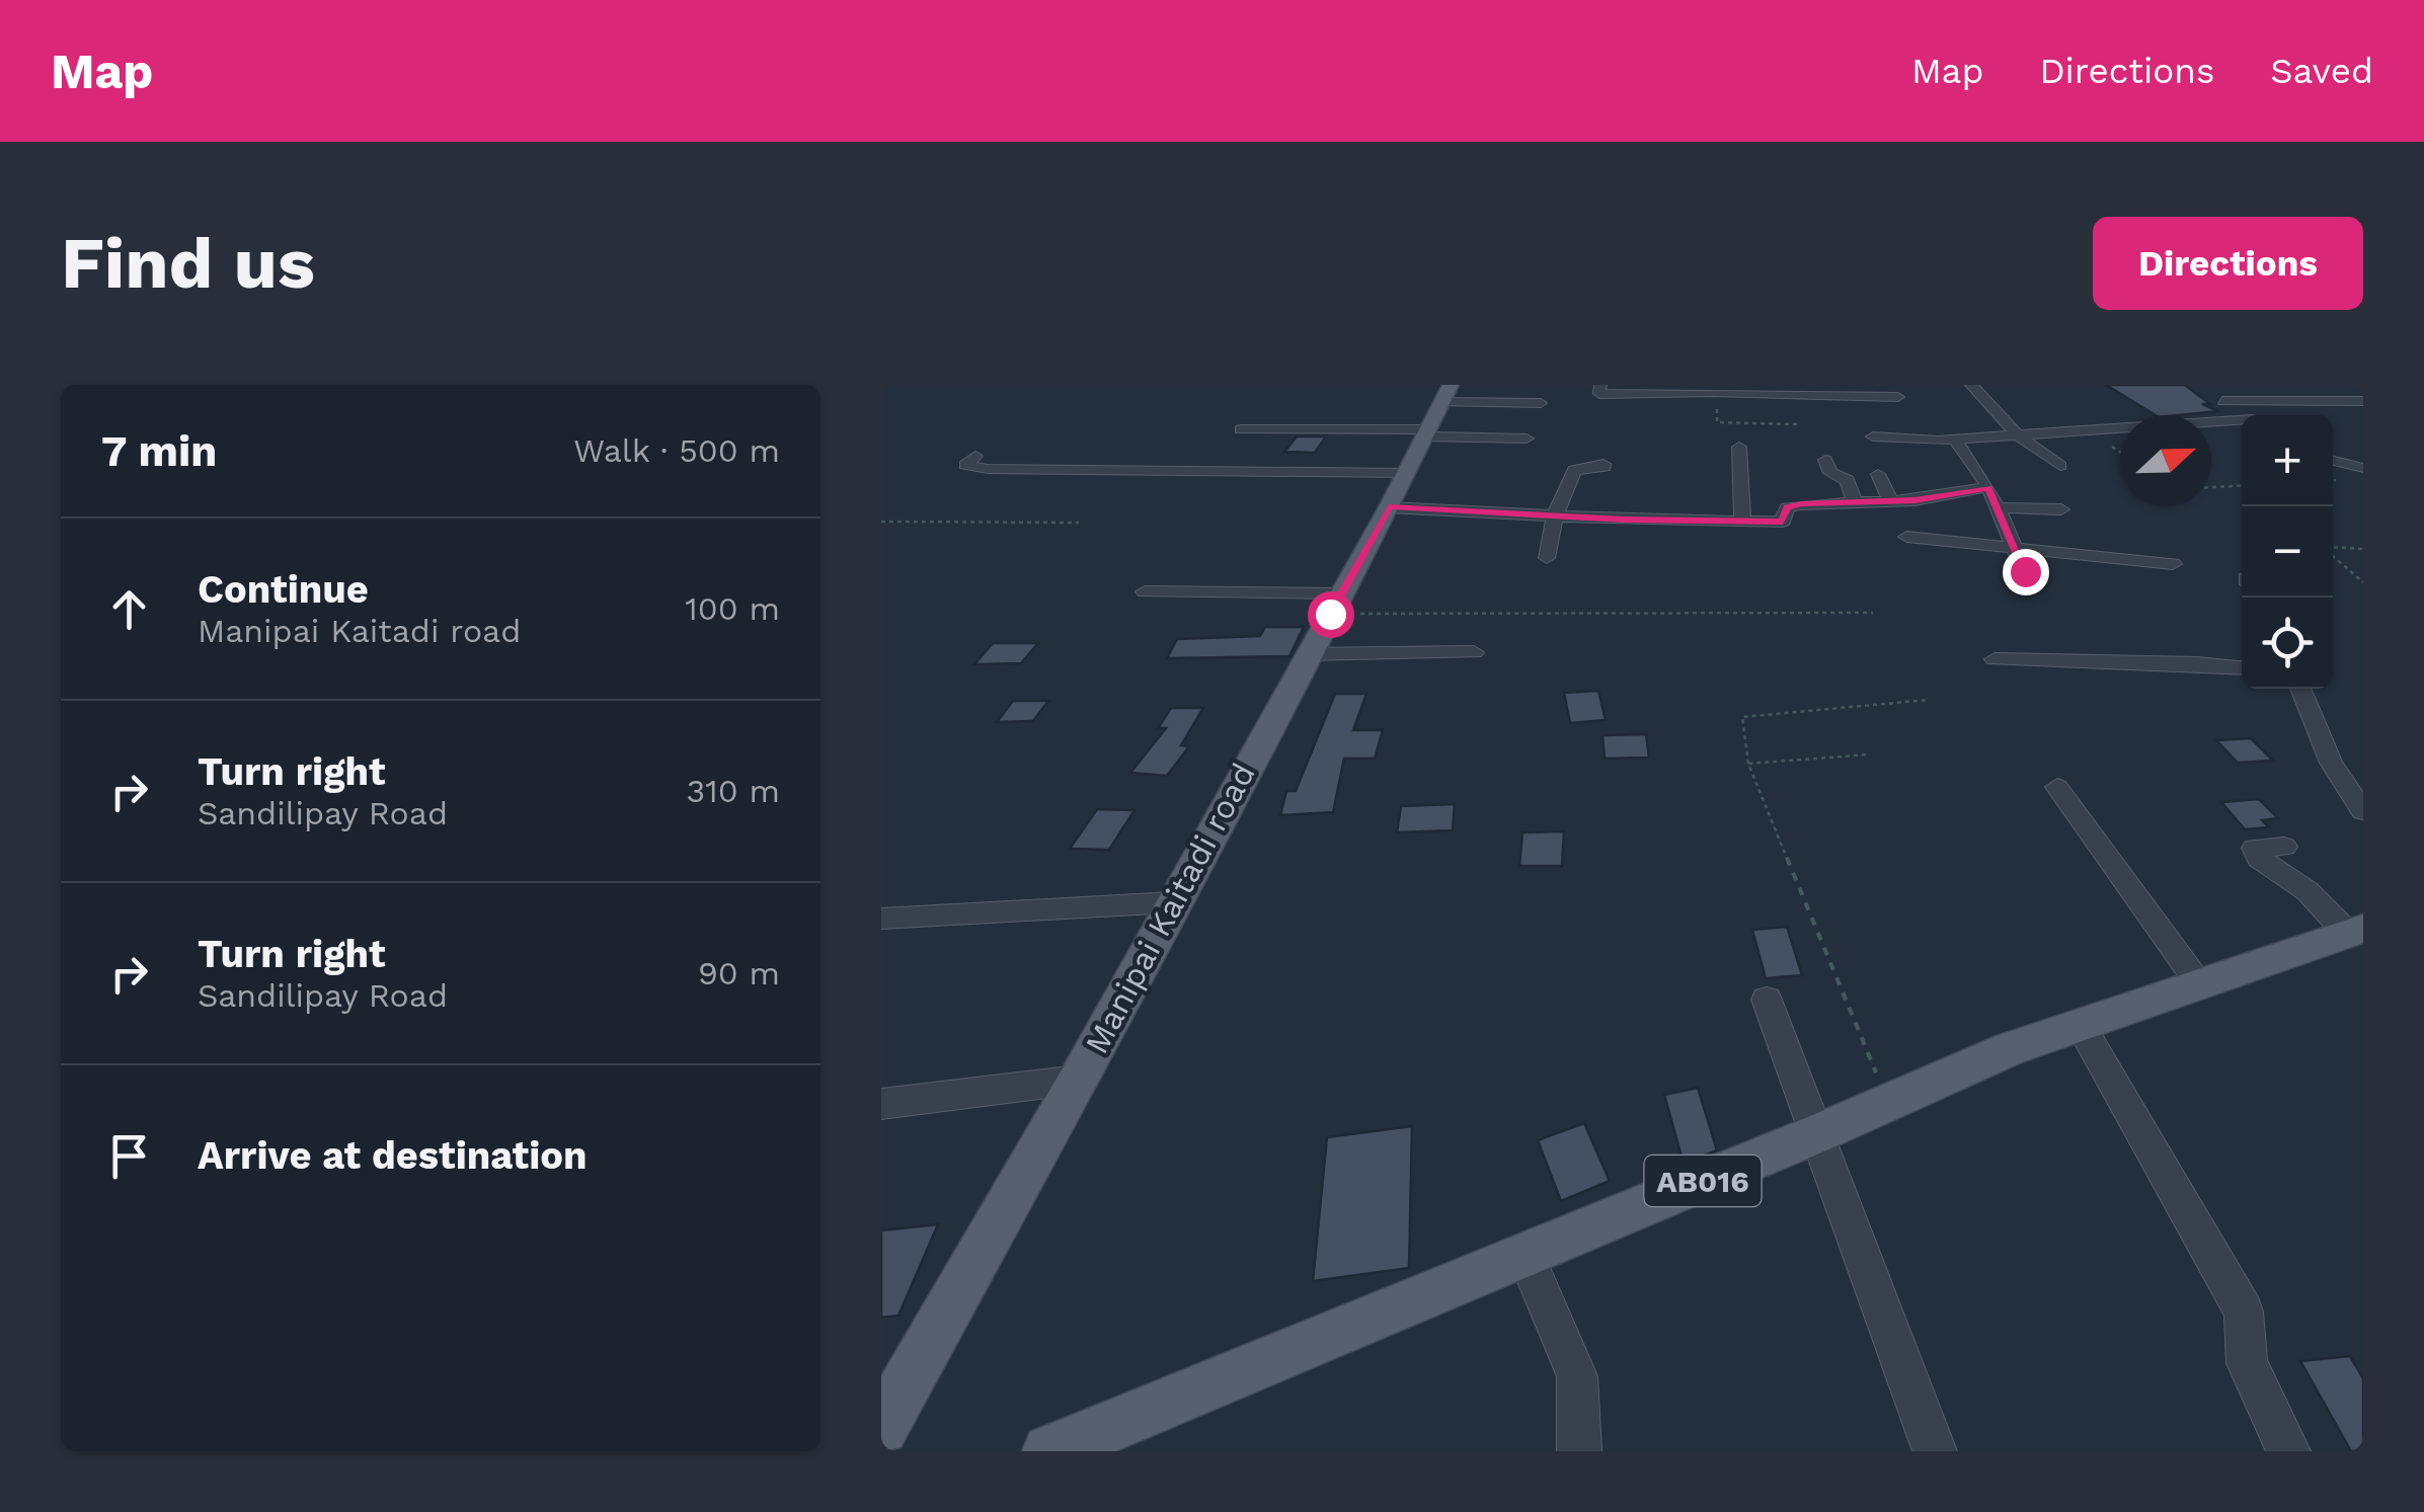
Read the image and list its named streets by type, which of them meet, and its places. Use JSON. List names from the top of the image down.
{
  "streets": {
    "main road": ["Manipai Kaitadi road", "AB016"]
  },
  "north": "right",
  "page": {
    "header": "Map",
    "nav": ["Map", "Directions", "Saved"],
    "buttons": "Directions",
    "title": "Find us",
    "heading": ["7 min", "Walk · 500 m"],
    "map_buttons": ["+", "−"],
    "list": [
      ["Continue", "Manipai Kaitadi road", "100 m"],
      ["Turn right", "Sandilipay Road", "310 m"],
      ["Turn right", "Sandilipay Road", "90 m"],
      "Arrive at destination"
    ]
  }
}
